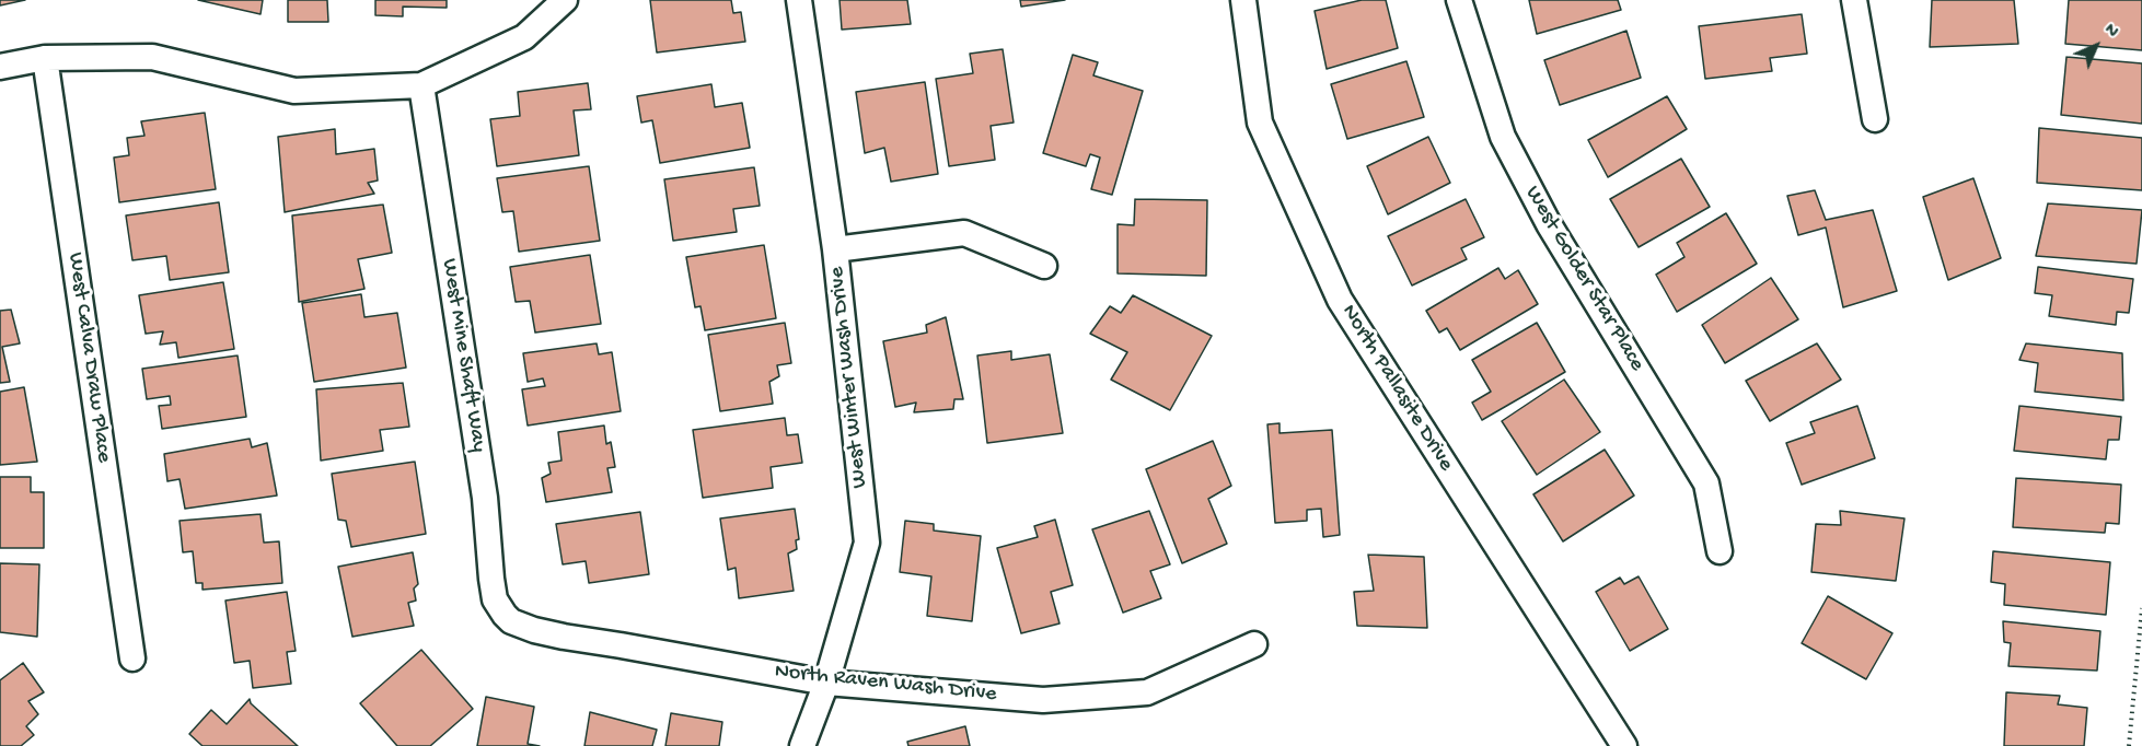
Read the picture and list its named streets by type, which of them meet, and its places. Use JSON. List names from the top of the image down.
{
  "streets": {
    "street": [
      "West Golder Star Place",
      "West Mine Shaft Way",
      "West Calva Draw Place",
      "West Winter Wash Drive",
      "North Pallasite Drive",
      "North Raven Wash Drive"
    ]
  },
  "crossings": [
    ["West Mine Shaft Way", "North Raven Wash Drive"],
    ["West Winter Wash Drive", "North Raven Wash Drive"]
  ],
  "north": "top right"
}
